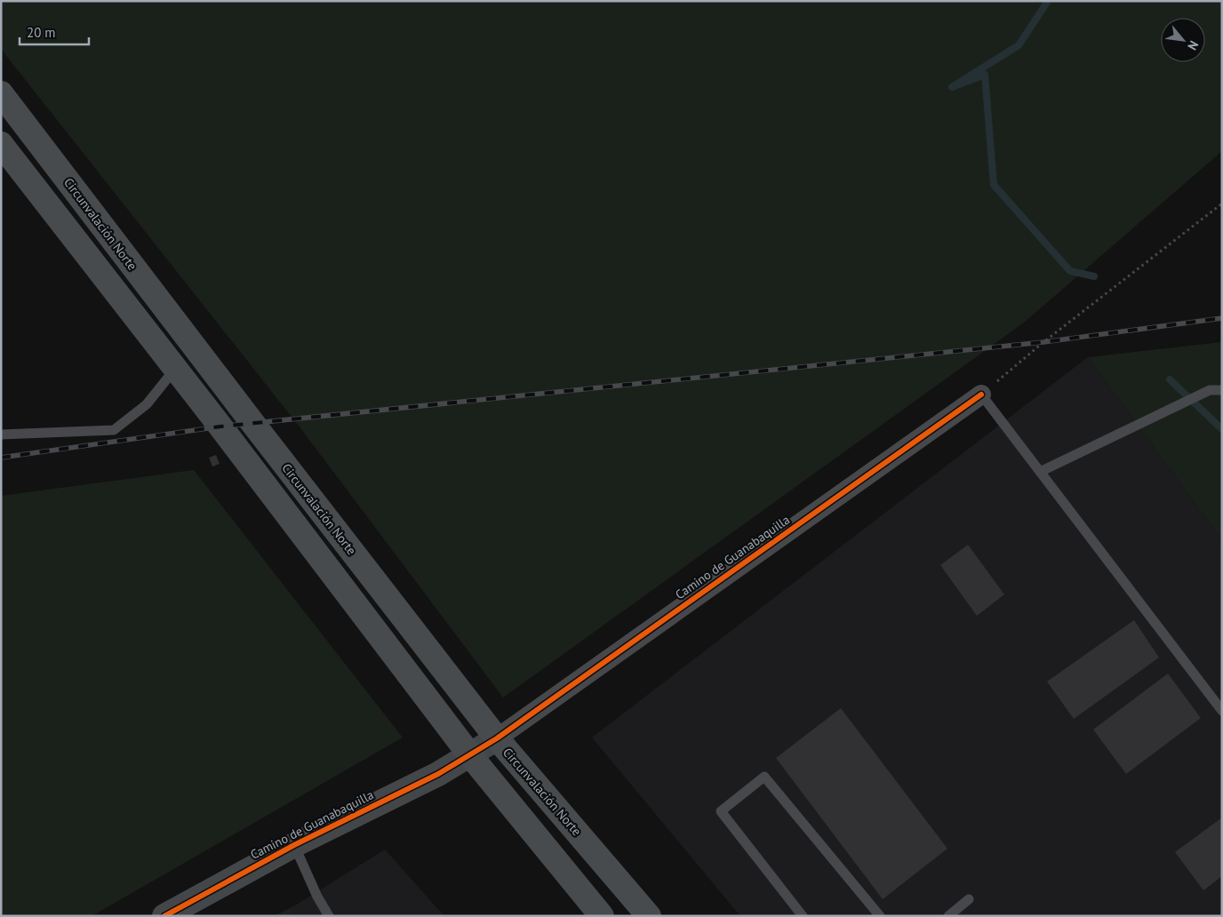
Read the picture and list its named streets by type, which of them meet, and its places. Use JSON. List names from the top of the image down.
{
  "streets": {
    "highway": ["Circunvalación Norte"],
    "street": ["Camino de Guanabaquilla"]
  },
  "crossings": [
    ["Circunvalación Norte", "Camino de Guanabaquilla"]
  ],
  "scale_bar": "20 m",
  "north": "bottom right"
}
